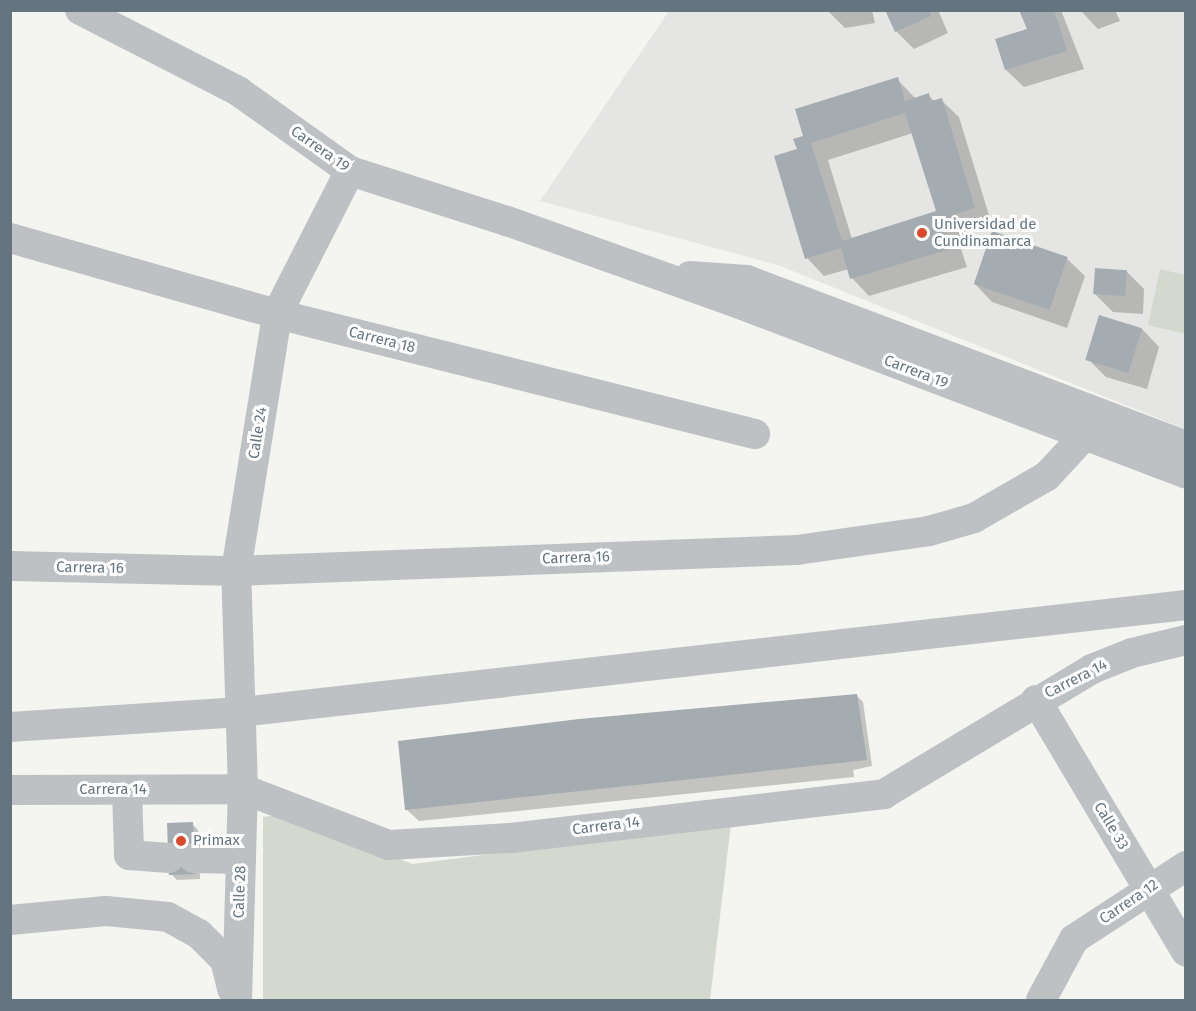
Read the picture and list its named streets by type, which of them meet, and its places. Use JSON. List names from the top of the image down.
{
  "streets": {
    "street": [
      "Carrera 19",
      "Carrera 18",
      "Calle 24",
      "Carrera 16",
      "Carrera 14",
      "Calle 33",
      "Calle 28",
      "Carrera 12"
    ]
  },
  "crossings": [
    ["Carrera 19", "Calle 24"],
    ["Carrera 19", "Carrera 16"],
    ["Carrera 18", "Calle 24"],
    ["Calle 24", "Carrera 16"],
    ["Calle 24", "Calle 28"],
    ["Carrera 14", "Calle 33"],
    ["Carrera 14", "Calle 28"],
    ["Calle 33", "Carrera 12"]
  ],
  "places": ["Universidad de Cundinamarca", "Primax"]
}
